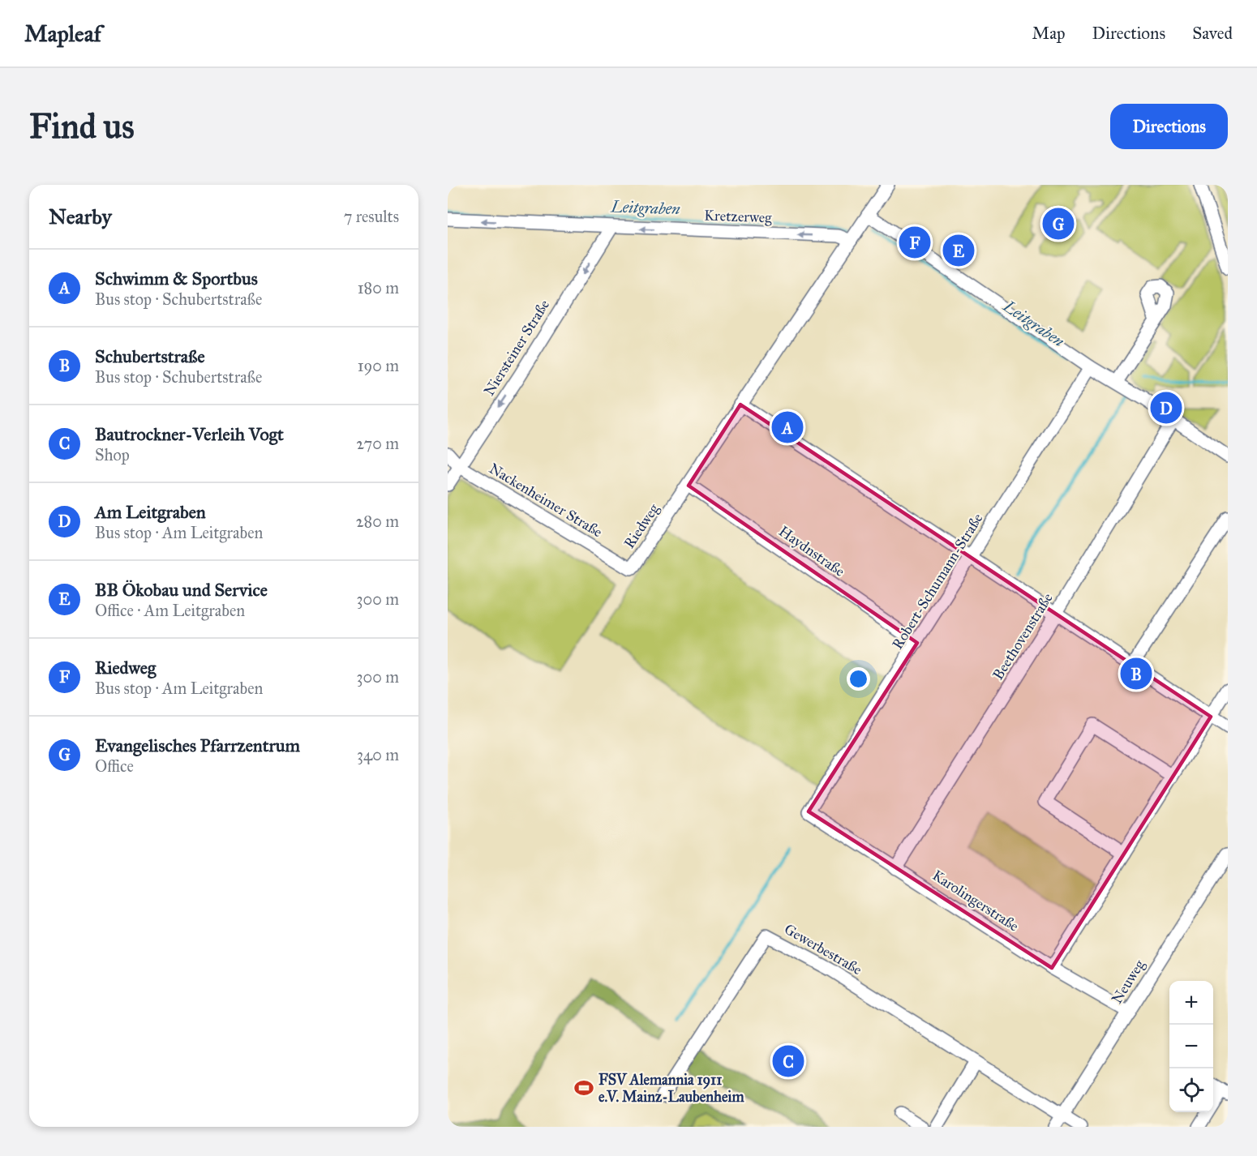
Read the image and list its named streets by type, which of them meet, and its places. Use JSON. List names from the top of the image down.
{
  "streets": {
    "street": [
      "Kretzerweg",
      "Niersteiner Straße",
      "Nackenheimer Straße",
      "Riedweg",
      "Haydnstraße",
      "Robert-Schumann-Straße",
      "Beethovenstraße",
      "Karolingerstraße",
      "Gewerbestraße",
      "Neuweg"
    ]
  },
  "crossings": [
    ["Kretzerweg", "Niersteiner Straße"],
    ["Kretzerweg", "Riedweg"],
    ["Niersteiner Straße", "Nackenheimer Straße"],
    ["Nackenheimer Straße", "Riedweg"],
    ["Riedweg", "Haydnstraße"],
    ["Haydnstraße", "Robert-Schumann-Straße"],
    ["Robert-Schumann-Straße", "Karolingerstraße"],
    ["Beethovenstraße", "Karolingerstraße"],
    ["Karolingerstraße", "Neuweg"],
    ["Gewerbestraße", "Neuweg"]
  ],
  "one_way": ["Kretzerweg", "Niersteiner Straße"],
  "water": ["Leitgraben"],
  "places": {
    "sports": ["FSV Alemannia 1911 e.V. Mainz-Laubenheim"]
  },
  "page": {
    "header": "Mapleaf",
    "nav": ["Map", "Directions", "Saved"],
    "buttons": "Directions",
    "title": "Find us",
    "heading": ["Nearby", "7 results"],
    "pins": [
      "G",
      "F",
      "E",
      "D",
      "A",
      "B",
      "C"
    ],
    "list": [
      {
        "mark": "A",
        "name": "Schwimm & Sportbus",
        "note": "Bus stop · Schubertstraße",
        "value": "180 m"
      },
      {
        "mark": "B",
        "name": "Schubertstraße",
        "note": "Bus stop · Schubertstraße",
        "value": "190 m"
      },
      {
        "mark": "C",
        "name": "Bautrockner-Verleih Vogt",
        "note": "Shop",
        "value": "270 m"
      },
      {
        "mark": "D",
        "name": "Am Leitgraben",
        "note": "Bus stop · Am Leitgraben",
        "value": "280 m"
      },
      {
        "mark": "E",
        "name": "BB Ökobau und Service",
        "note": "Office · Am Leitgraben",
        "value": "300 m"
      },
      {
        "mark": "F",
        "name": "Riedweg",
        "note": "Bus stop · Am Leitgraben",
        "value": "300 m"
      },
      {
        "mark": "G",
        "name": "Evangelisches Pfarrzentrum",
        "note": "Office",
        "value": "340 m"
      }
    ],
    "map_buttons": ["+", "−"]
  }
}
